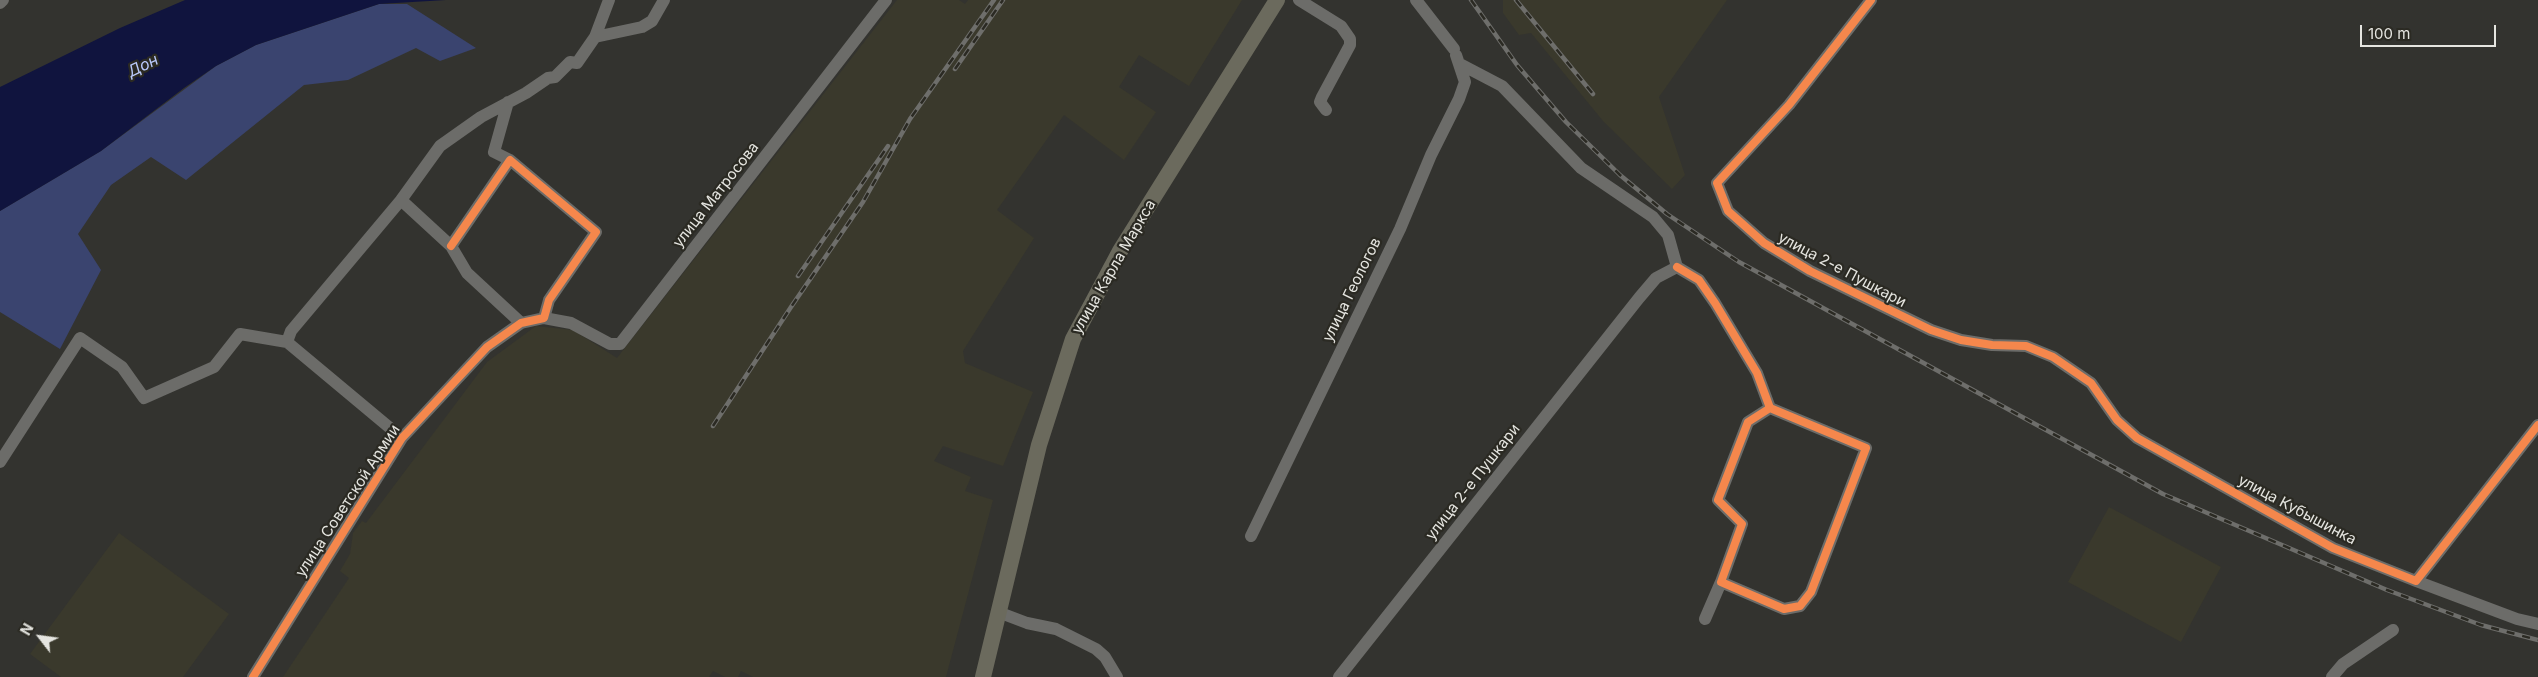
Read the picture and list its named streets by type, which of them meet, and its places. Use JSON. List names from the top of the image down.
{
  "streets": {
    "main road": ["улица Карла Маркса"],
    "street": [
      "улица Матросова",
      "улица 2-е Пушкари",
      "улица Геологов",
      "улица Советской Армии",
      "улица Кубышинка"
    ]
  },
  "crossings": [
    ["улица Матросова", "улица Советской Армии"],
    ["улица 2-е Пушкари", "улица Кубышинка"]
  ],
  "water": ["Дон"],
  "scale_bar": "100 m",
  "north": "top left"
}
